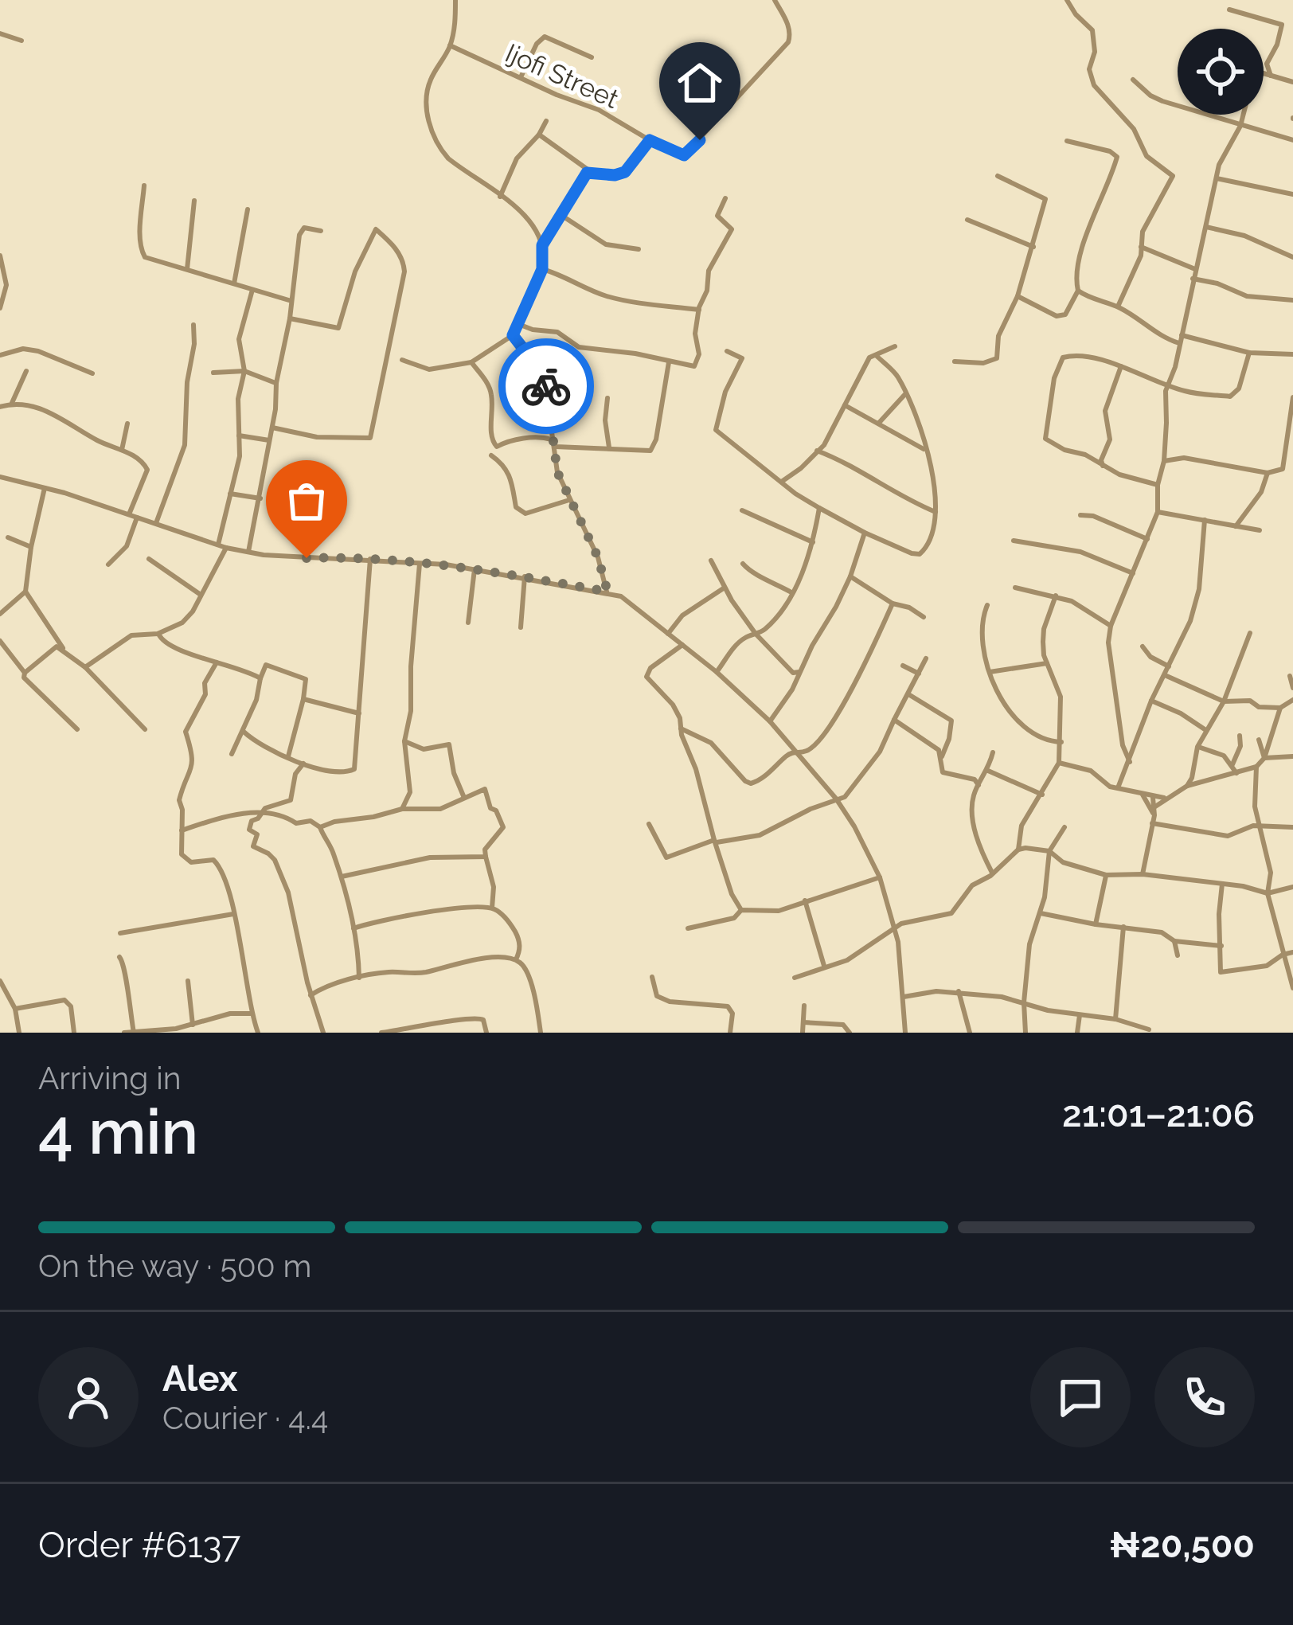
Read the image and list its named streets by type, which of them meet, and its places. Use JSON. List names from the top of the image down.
{
  "streets": {
    "street": ["Ijofi Street"]
  },
  "page": {
    "heading": ["4 min", "Arriving in", "21:01–21:06"],
    "panel": [
      "Alex",
      "Courier · 4.4",
      "Order #6137",
      "₦20,500"
    ],
    "bar": "On the way · 500 m"
  }
}
